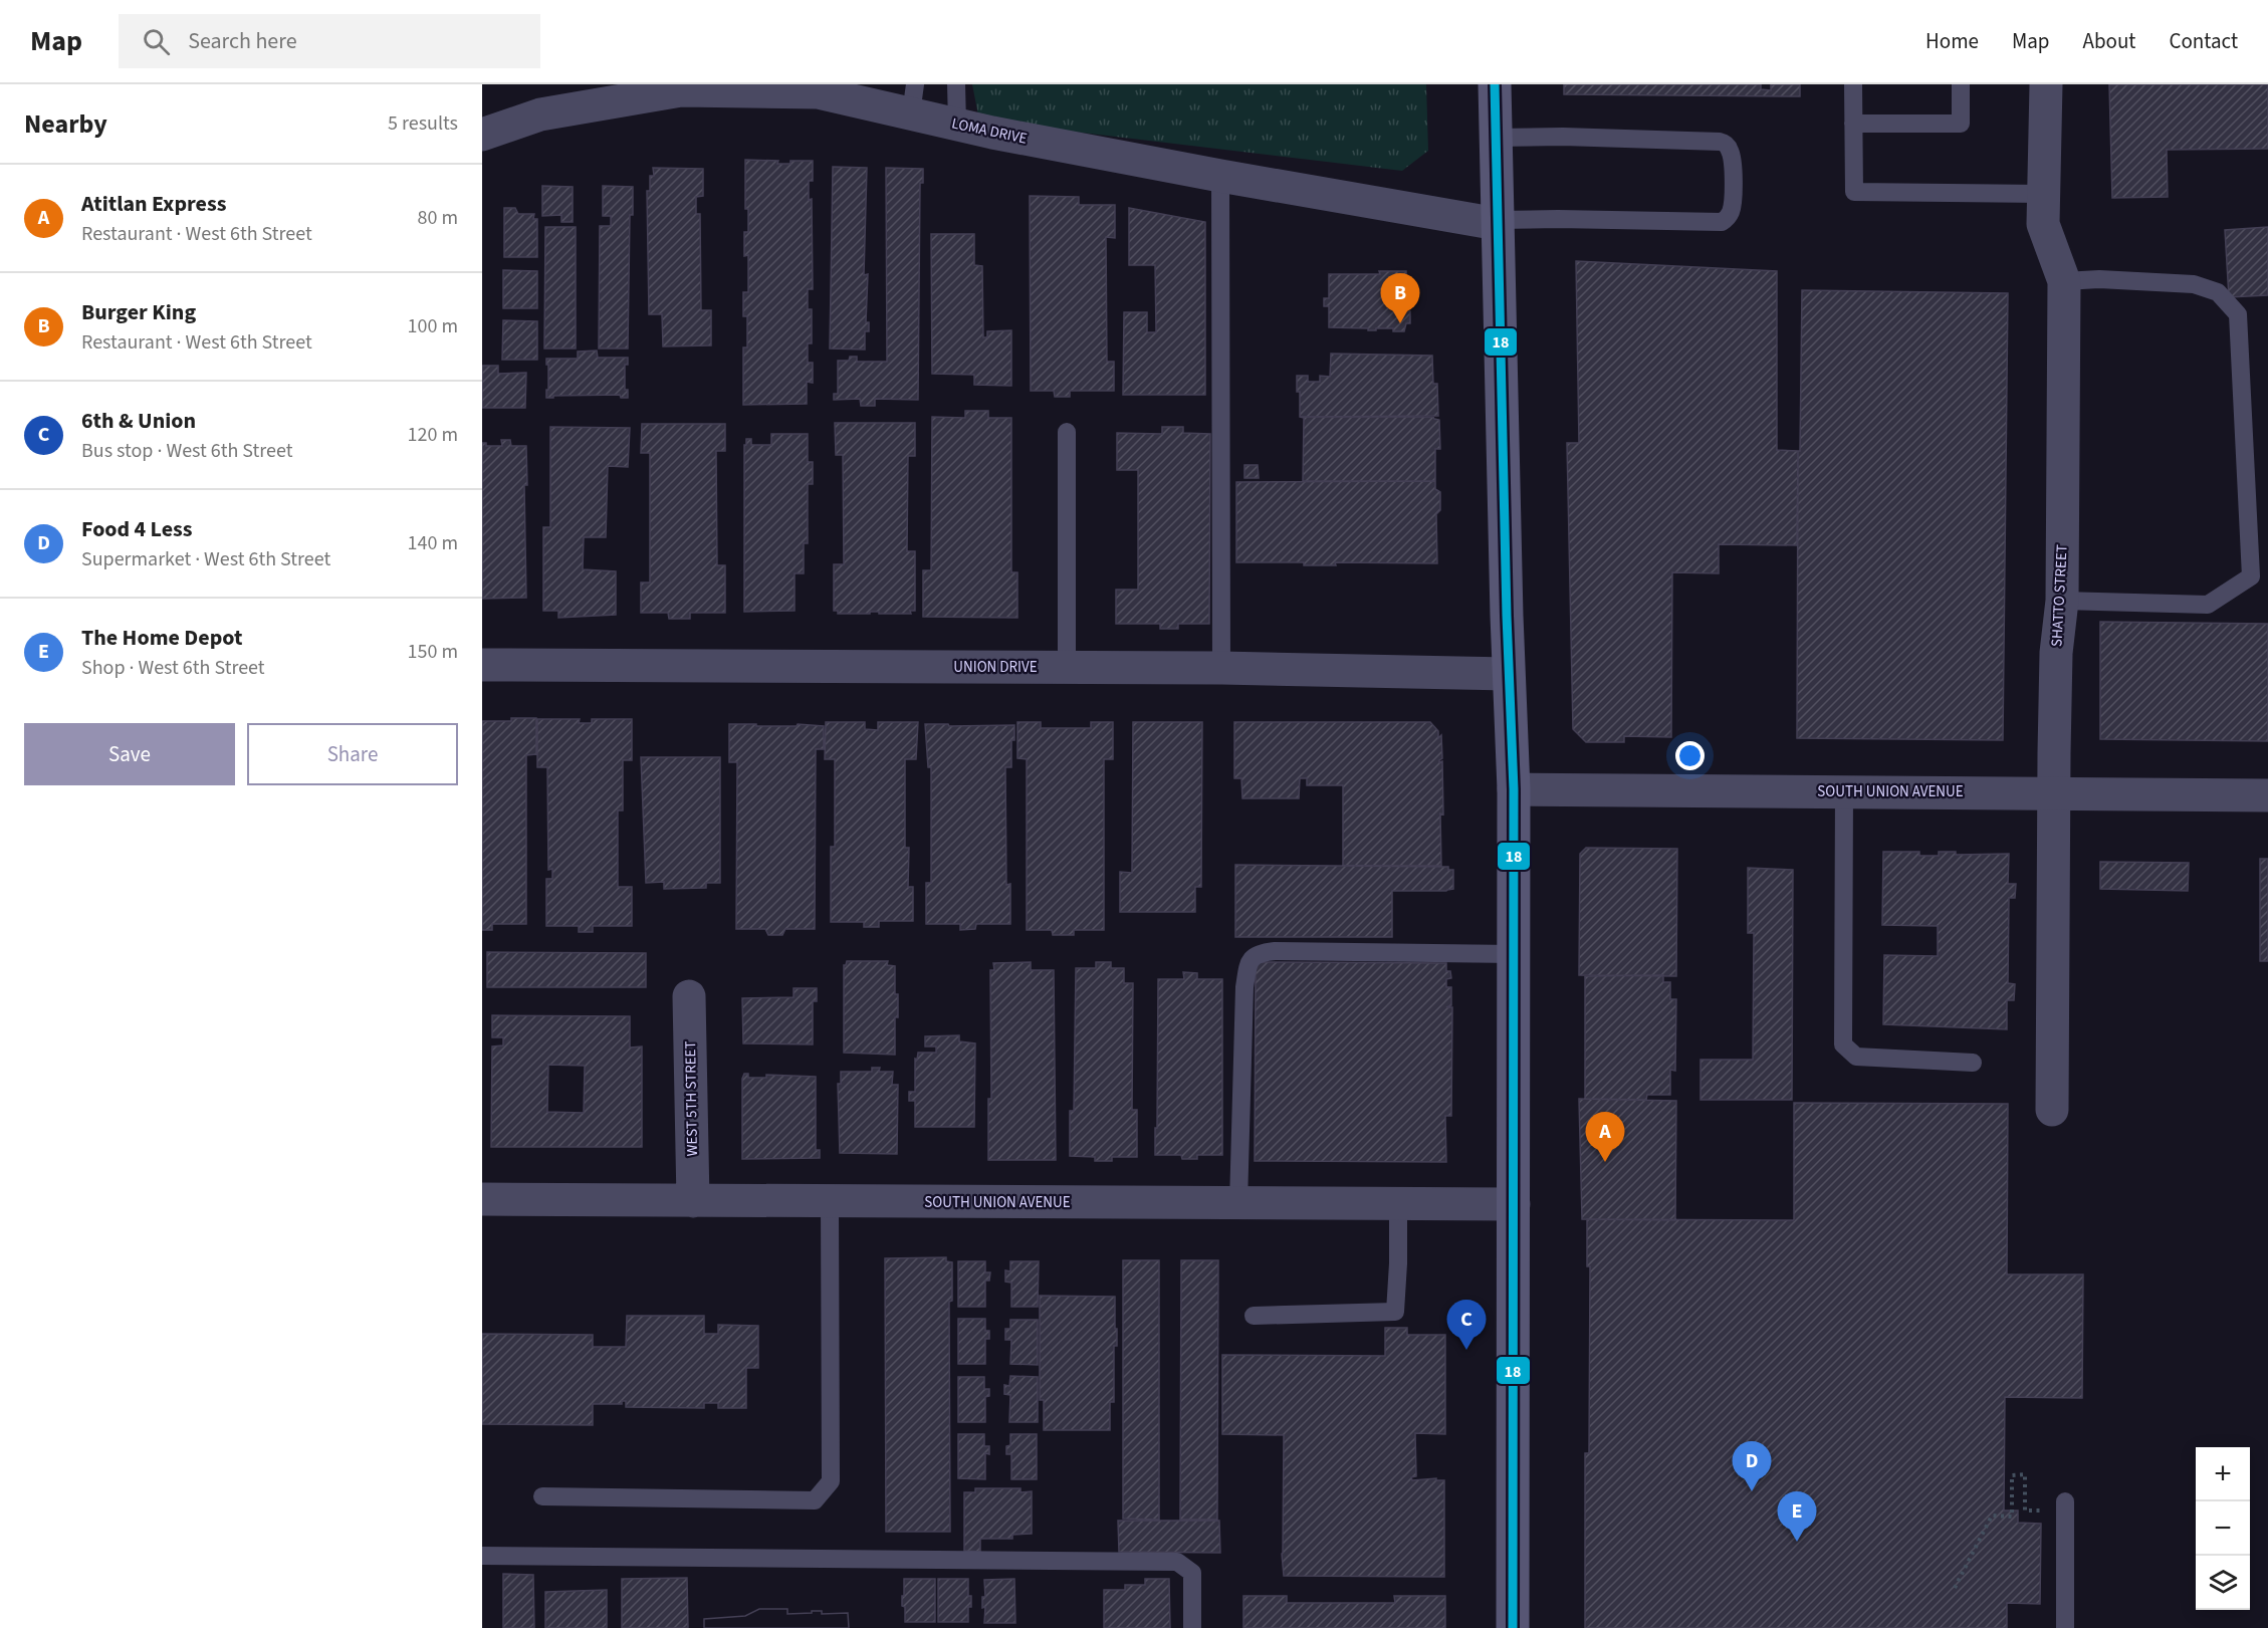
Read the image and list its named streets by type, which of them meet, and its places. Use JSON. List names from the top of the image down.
{
  "streets": {
    "street": [
      "LOMA DRIVE",
      "SHATTO STREET",
      "UNION DRIVE",
      "SOUTH UNION AVENUE",
      "WEST 5TH STREET"
    ]
  },
  "crossings": [
    ["SHATTO STREET", "SOUTH UNION AVENUE"],
    ["SOUTH UNION AVENUE", "WEST 5TH STREET"]
  ],
  "lines": ["transit line 18"],
  "page": {
    "header": "Map",
    "search": "Search here",
    "nav": [
      "Home",
      "Map",
      "About",
      "Contact"
    ],
    "heading": ["Nearby", "5 results"],
    "list": [
      {
        "mark": "A",
        "name": "Atitlan Express",
        "note": "Restaurant · West 6th Street",
        "value": "80 m"
      },
      {
        "mark": "B",
        "name": "Burger King",
        "note": "Restaurant · West 6th Street",
        "value": "100 m"
      },
      {
        "mark": "C",
        "name": "6th & Union",
        "note": "Bus stop · West 6th Street",
        "value": "120 m"
      },
      {
        "mark": "D",
        "name": "Food 4 Less",
        "note": "Supermarket · West 6th Street",
        "value": "140 m"
      },
      {
        "mark": "E",
        "name": "The Home Depot",
        "note": "Shop · West 6th Street",
        "value": "150 m"
      }
    ],
    "pins": [
      "B",
      "A",
      "C",
      "D",
      "E"
    ],
    "buttons": ["Save", "Share"],
    "map_buttons": ["+", "−"]
  }
}
